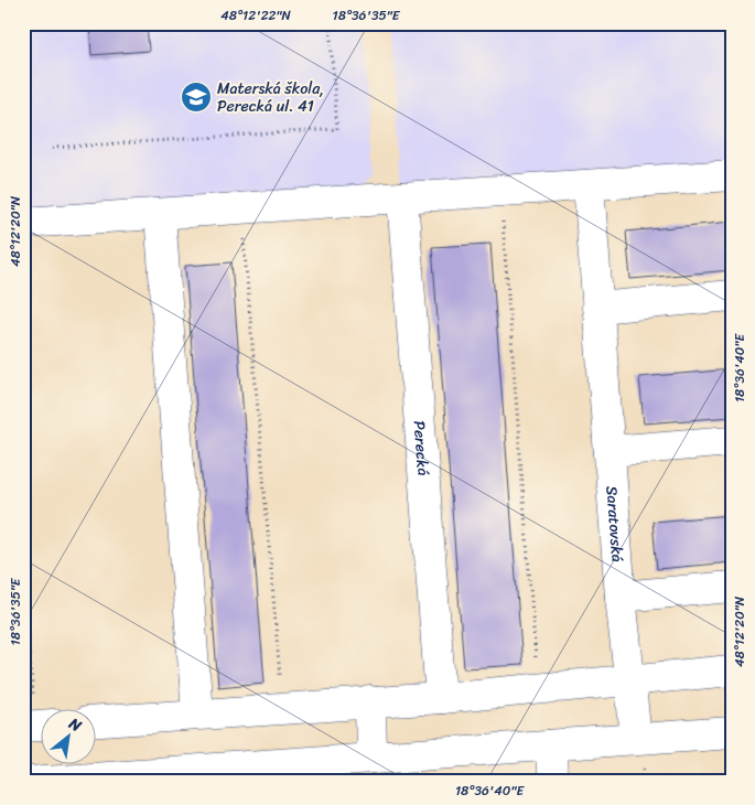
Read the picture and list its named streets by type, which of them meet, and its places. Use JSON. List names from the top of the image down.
{
  "streets": {
    "street": ["Perecká", "Saratovská"]
  },
  "places": {
    "school or university": ["Materská škola, Perecká ul. 41"]
  },
  "north": "top right",
  "coordinates": [
    "48°12'22\"N",
    "18°36'35\"E",
    "48°12'20\"N",
    "18°36'40\"E"
  ]
}
